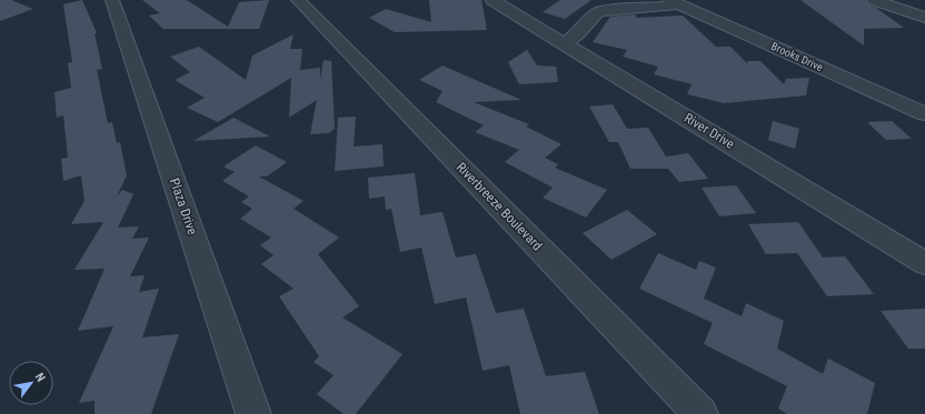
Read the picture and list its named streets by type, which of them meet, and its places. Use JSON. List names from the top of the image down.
{
  "streets": {
    "street": [
      "Brooks Drive",
      "River Drive",
      "Plaza Drive",
      "Riverbreeze Boulevard"
    ]
  },
  "north": "top right"
}
